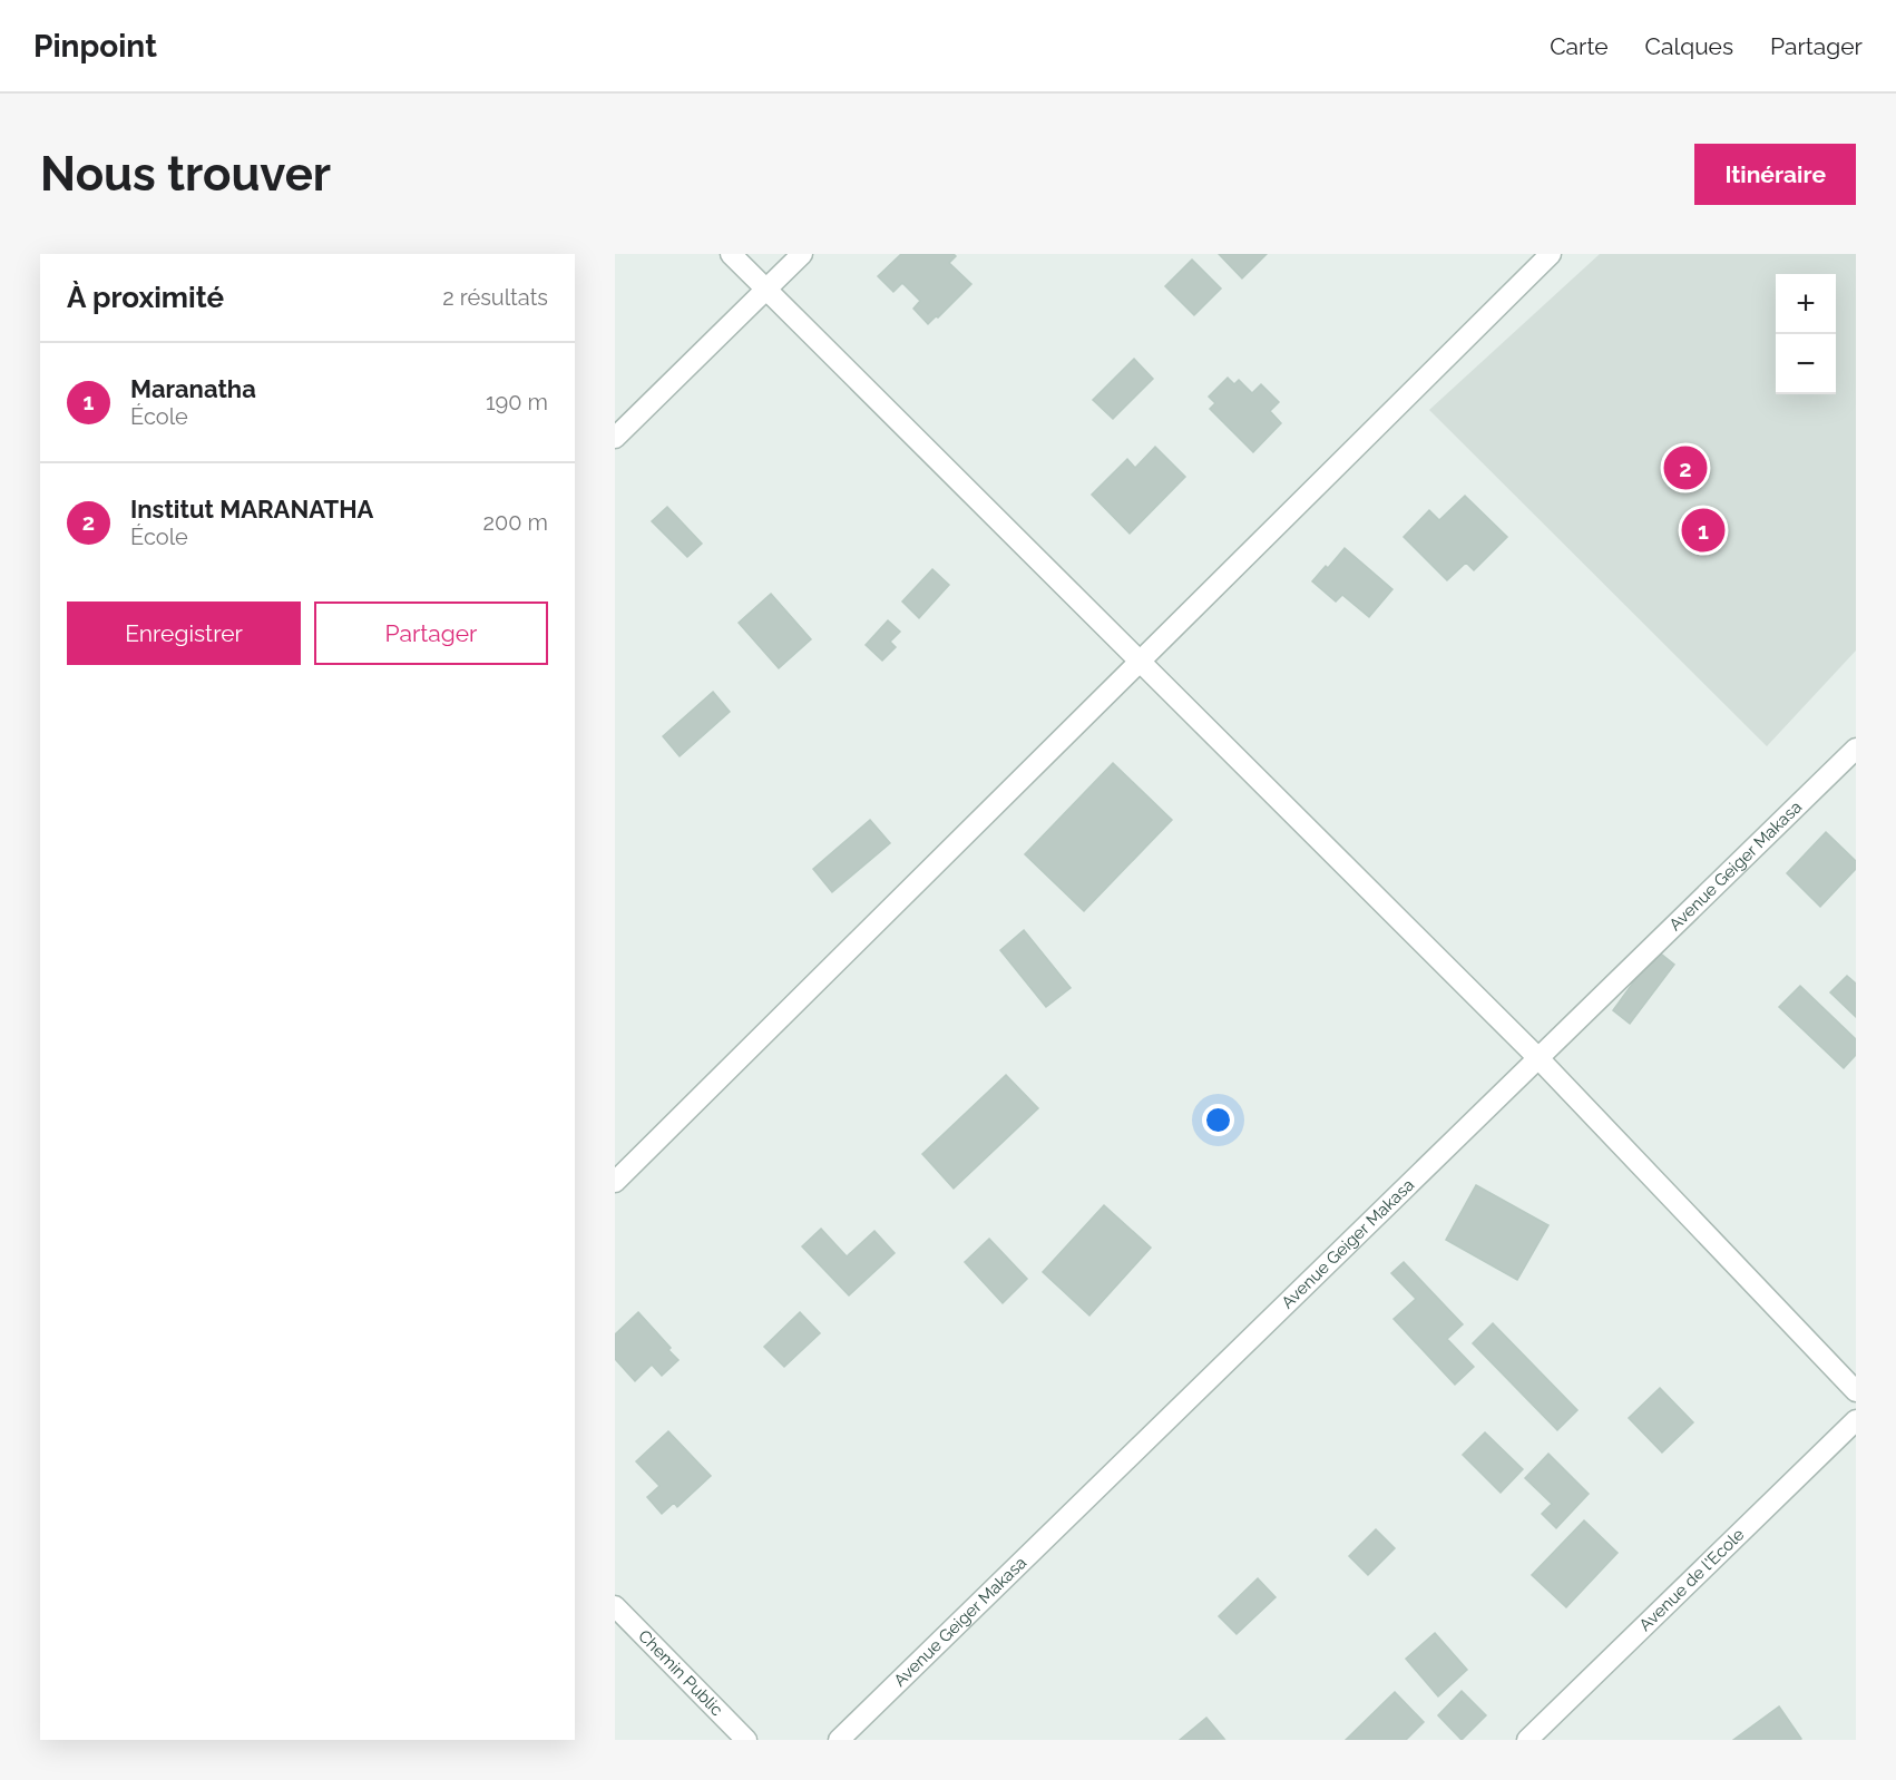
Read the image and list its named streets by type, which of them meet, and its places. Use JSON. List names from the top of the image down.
{
  "streets": {
    "street": ["Avenue Geiger Makasa", "Avenue de l'Ecole", "Chemin Public"]
  },
  "page": {
    "header": "Pinpoint",
    "nav": ["Carte", "Calques", "Partager"],
    "buttons": [
      "Itinéraire",
      ["Enregistrer", "Partager"]
    ],
    "title": "Nous trouver",
    "heading": ["À proximité", "2 résultats"],
    "map_buttons": ["+", "−"],
    "list": [
      {
        "mark": "1",
        "name": "Maranatha",
        "note": "École",
        "value": "190 m"
      },
      {
        "mark": "2",
        "name": "Institut MARANATHA",
        "note": "École",
        "value": "200 m"
      }
    ],
    "pins": ["2", "1"]
  }
}
